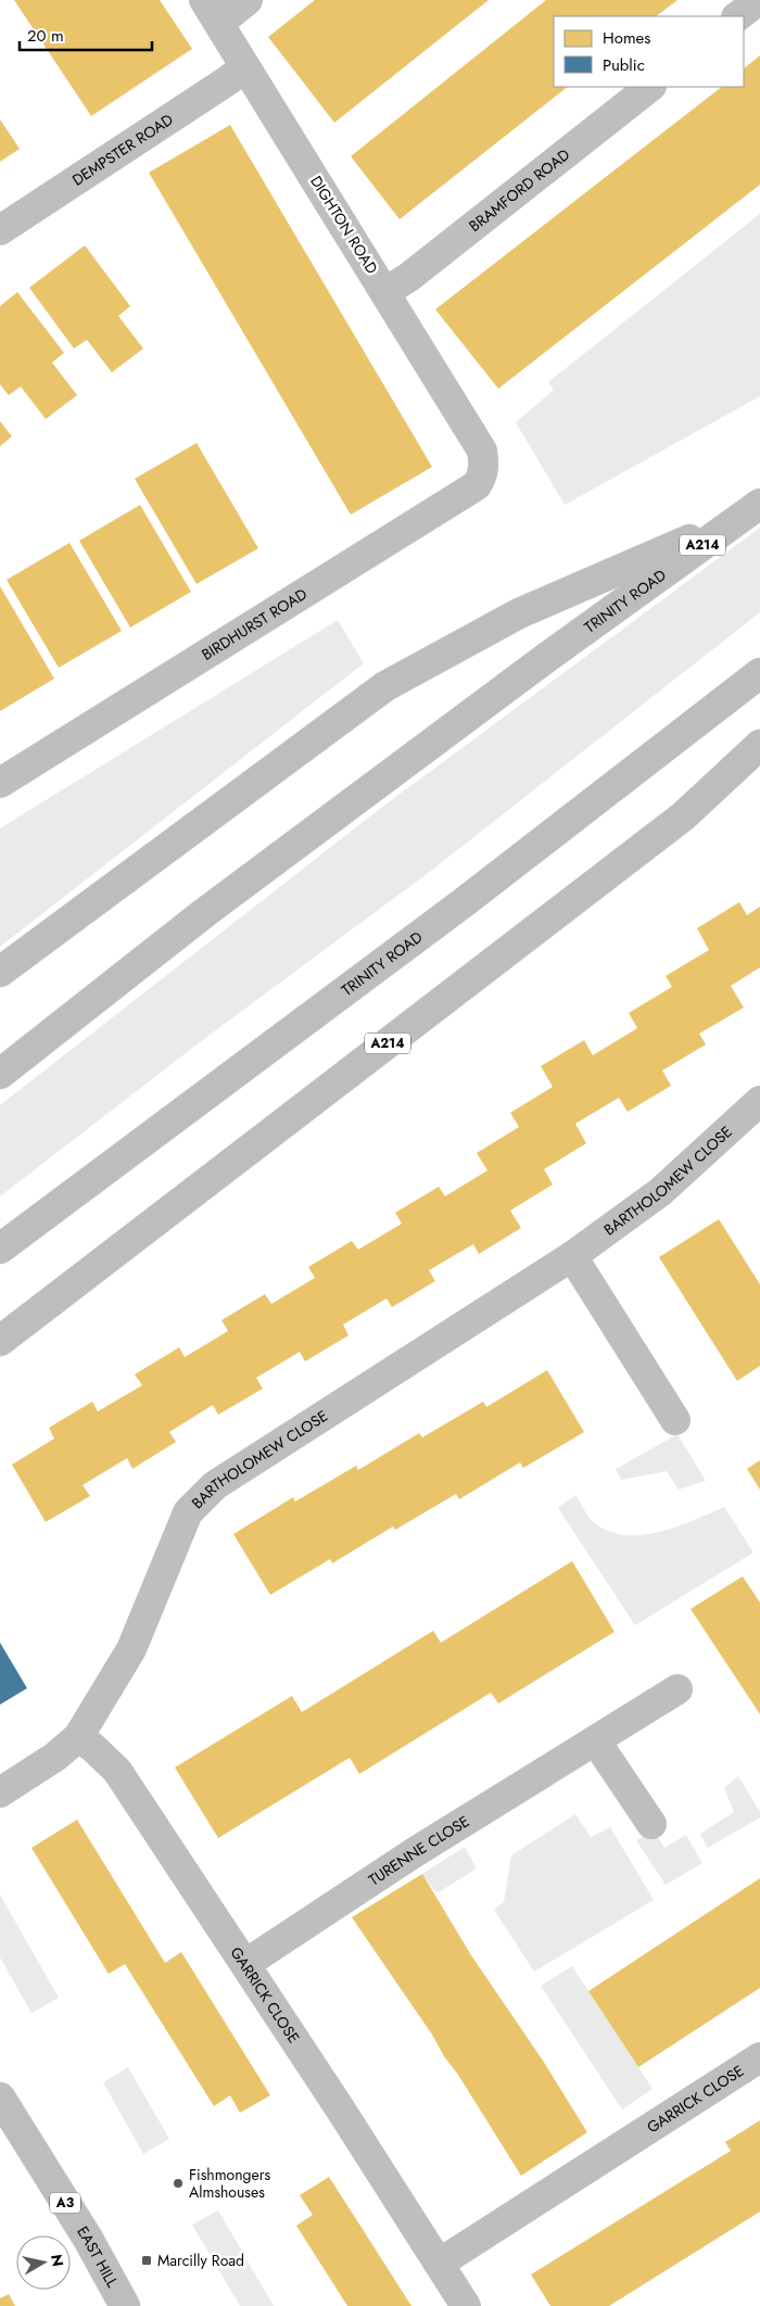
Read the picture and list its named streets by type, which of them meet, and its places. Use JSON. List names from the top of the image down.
{
  "streets": {
    "highway": [
      "A214",
      "TRINITY ROAD",
      "A3",
      "EAST HILL"
    ],
    "street": [
      "DEMPSTER ROAD",
      "BRAMFORD ROAD",
      "DIGHTON ROAD",
      "BIRDHURST ROAD",
      "BARTHOLOMEW CLOSE",
      "TURENNE CLOSE",
      "GARRICK CLOSE"
    ]
  },
  "crossings": [
    ["DEMPSTER ROAD", "DIGHTON ROAD"],
    ["BRAMFORD ROAD", "DIGHTON ROAD"],
    ["DIGHTON ROAD", "BIRDHURST ROAD"],
    ["A214", "TRINITY ROAD"],
    ["BARTHOLOMEW CLOSE", "GARRICK CLOSE"],
    ["TURENNE CLOSE", "GARRICK CLOSE"]
  ],
  "places": {
    "other": ["Fishmongers Almshouses"],
    "transit": ["Marcilly Road"]
  },
  "legend": ["Homes", "Public"],
  "scale_bar": "20 m",
  "north": "right"
}
